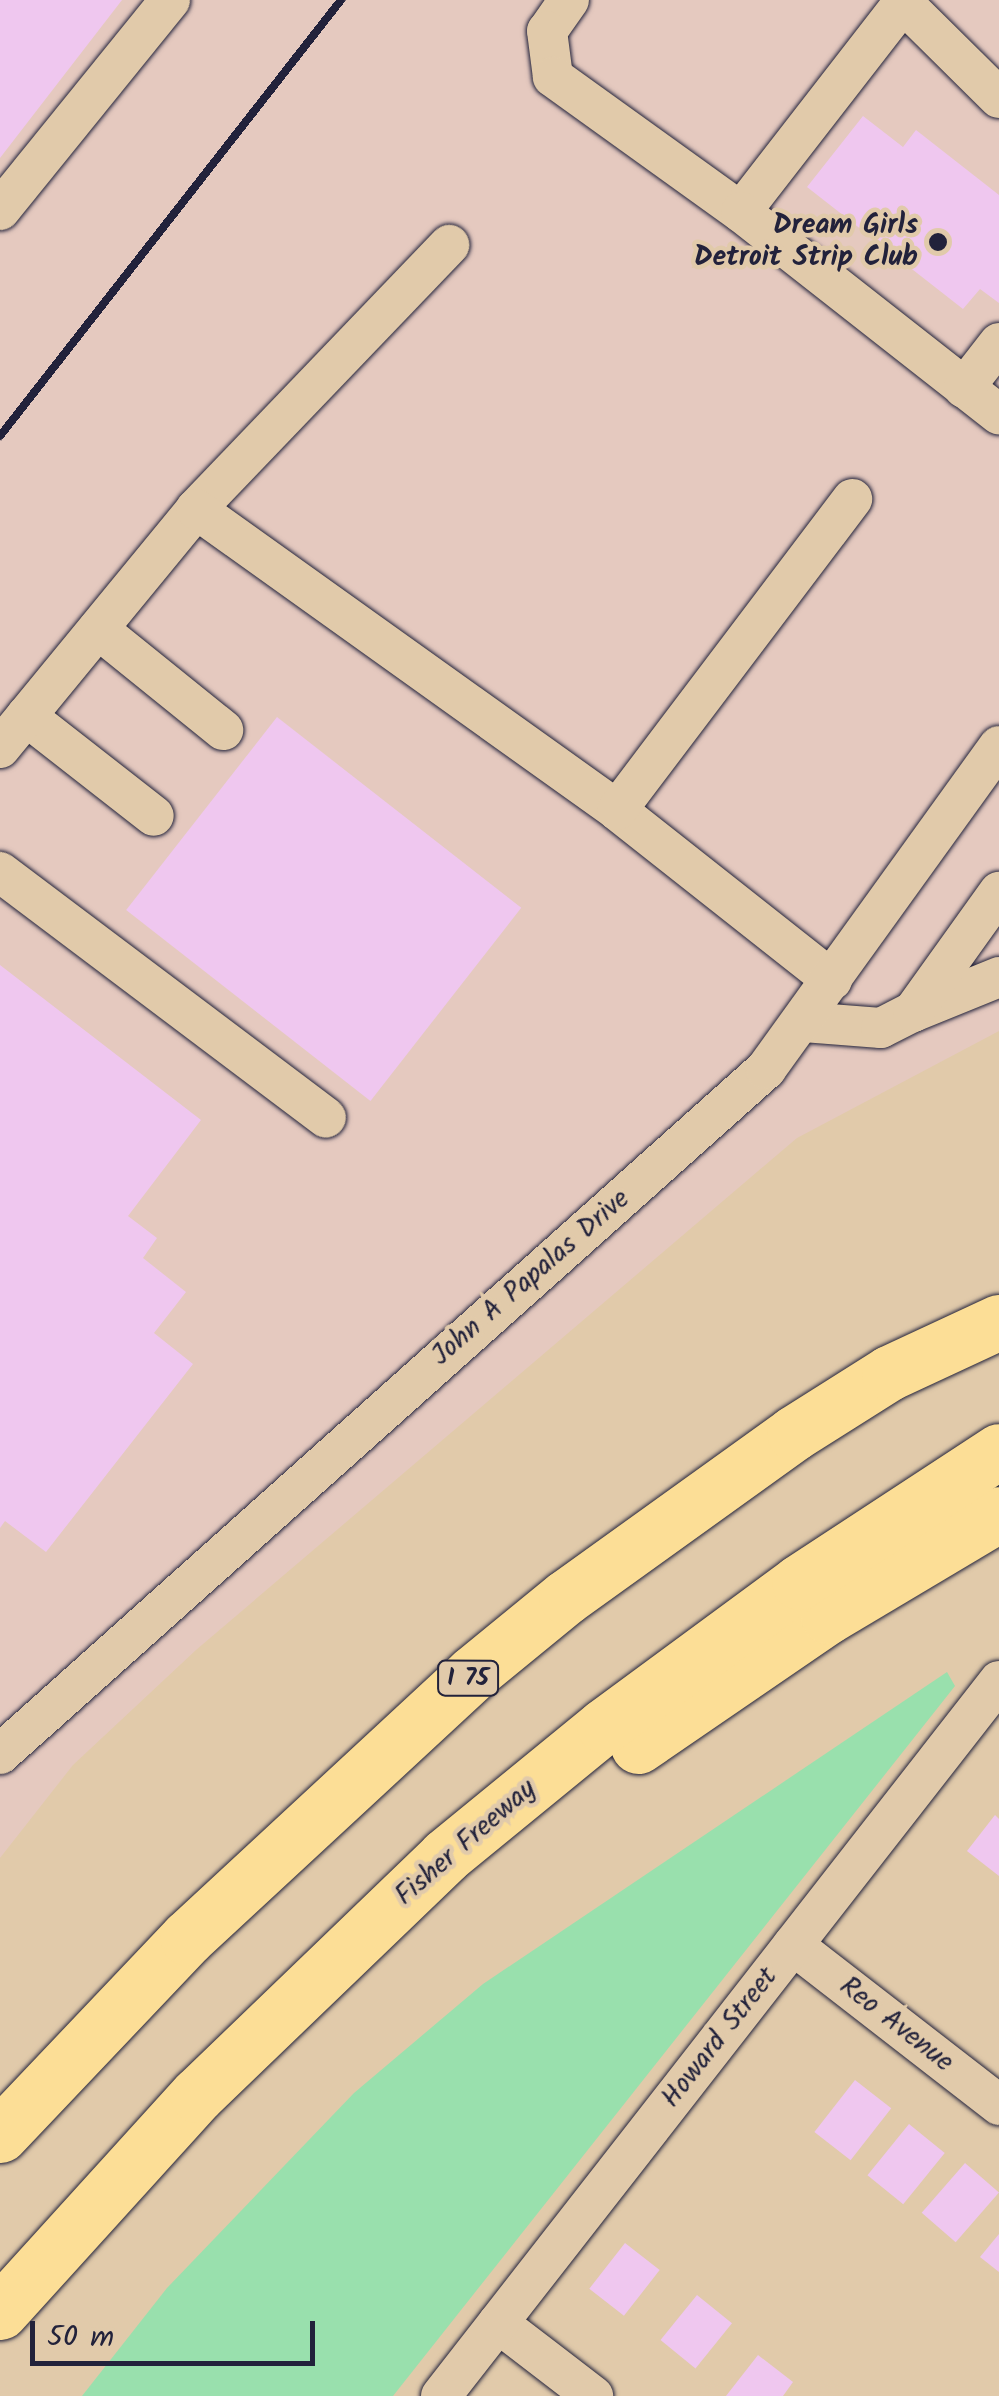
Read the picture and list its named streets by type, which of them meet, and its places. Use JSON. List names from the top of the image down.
{
  "streets": {
    "highway": ["I 75", "Fisher Freeway"],
    "street": ["John A Papalas Drive", "Reo Avenue", "Howard Street"]
  },
  "crossings": [
    ["Reo Avenue", "Howard Street"]
  ],
  "places": ["Dream Girls Detroit Strip Club"],
  "scale_bar": "50 m"
}
